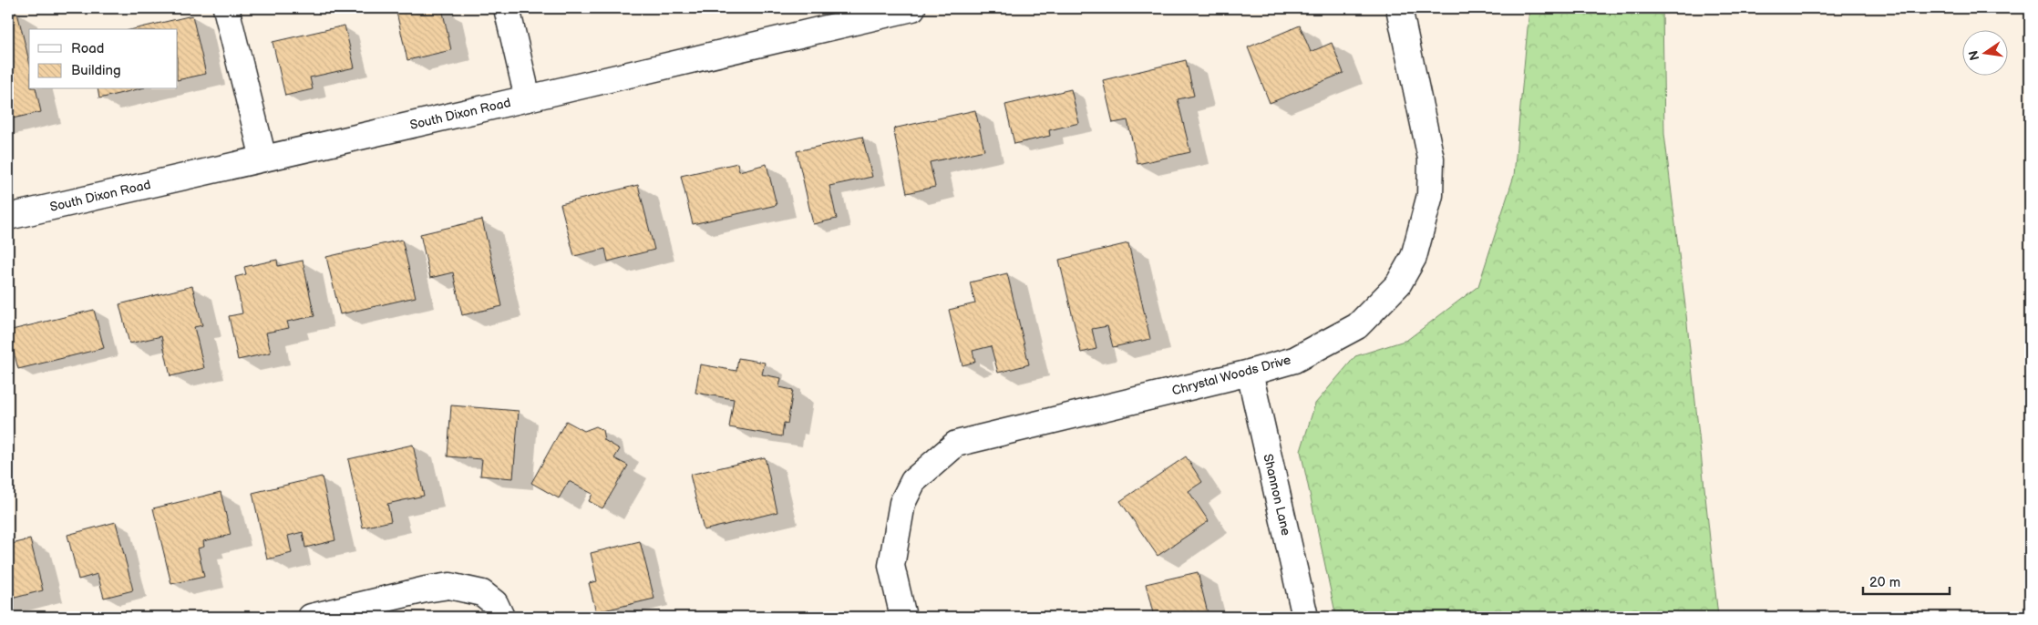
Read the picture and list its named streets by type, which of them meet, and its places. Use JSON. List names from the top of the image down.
{
  "streets": {
    "street": ["South Dixon Road", "Chrystal Woods Drive", "Shannon Lane"]
  },
  "crossings": [
    ["Chrystal Woods Drive", "Shannon Lane"]
  ],
  "legend": ["Road", "Building"],
  "scale_bar": "20 m",
  "north": "left"
}
